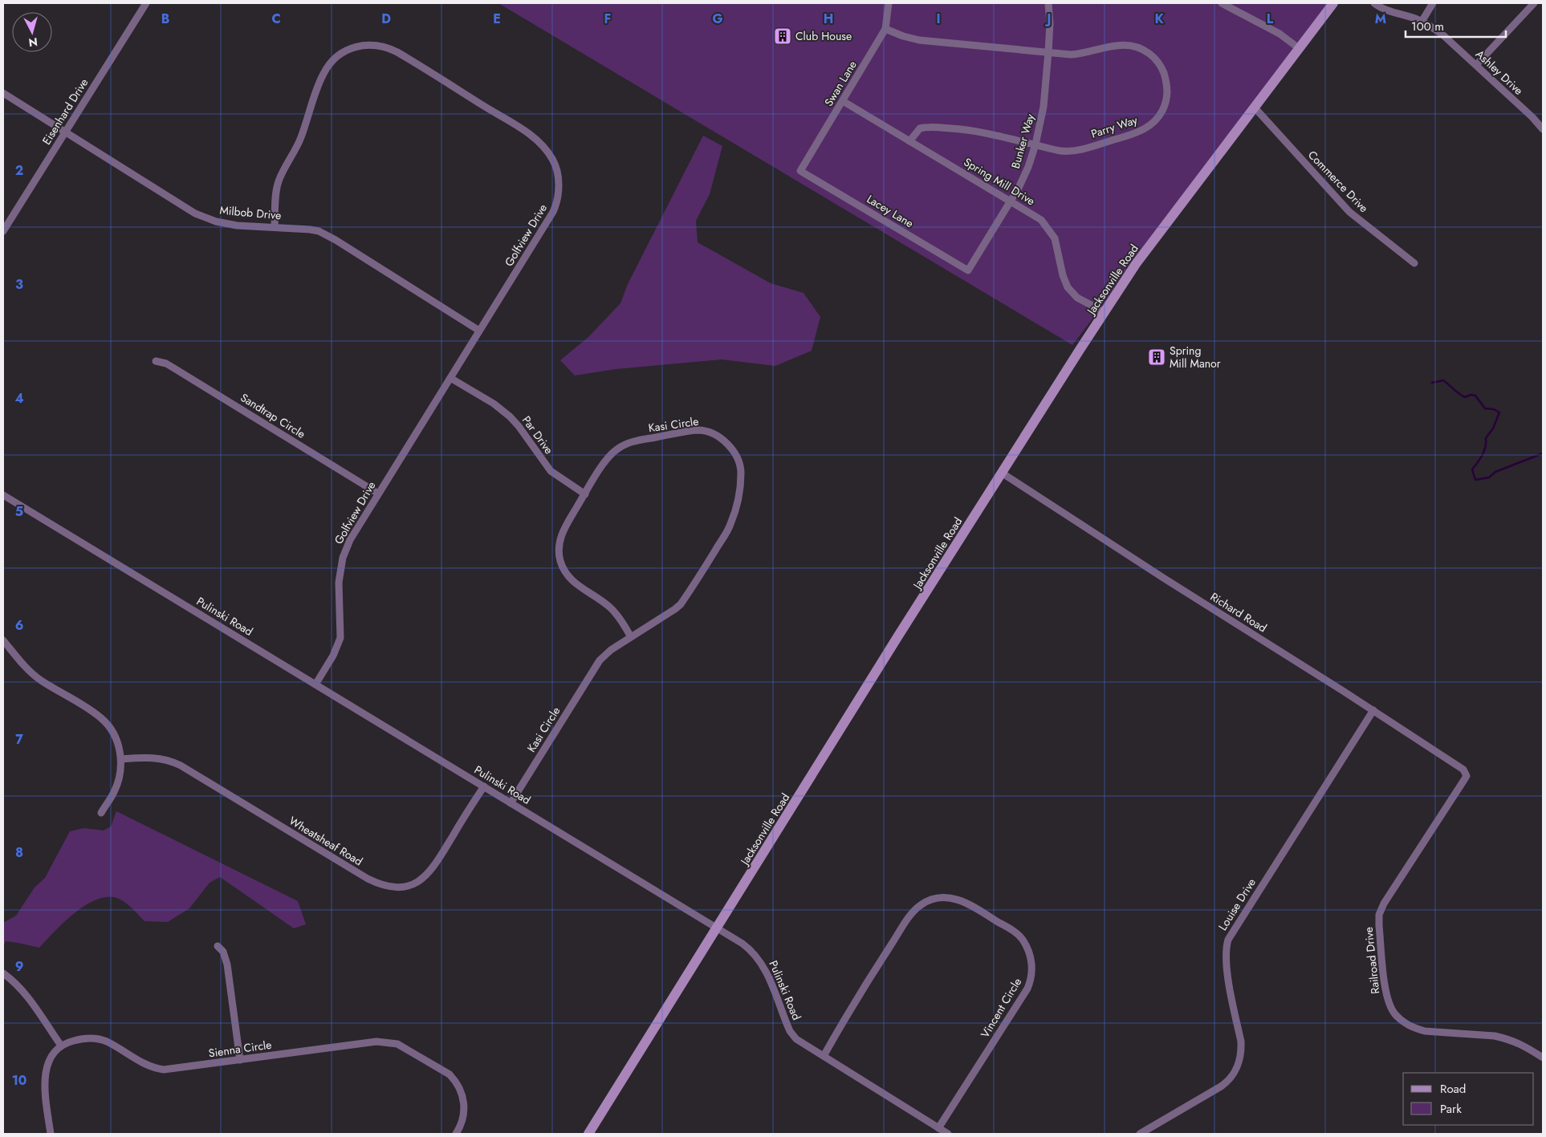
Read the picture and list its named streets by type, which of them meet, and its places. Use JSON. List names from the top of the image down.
{
  "streets": {
    "main road": ["Jacksonville Road"],
    "street": [
      "Ashley Drive",
      "Swan Lane",
      "Eisenhard Drive",
      "Parry Way",
      "Bunker Way",
      "Spring Mill Drive",
      "Commerce Drive",
      "Lacey Lane",
      "Milbob Drive",
      "Golfview Drive",
      "Sandtrap Circle",
      "Kasi Circle",
      "Par Drive",
      "Richard Road",
      "Pulinski Road",
      "Wheatsheaf Road",
      "Louise Drive",
      "Railroad Drive",
      "Vincent Circle",
      "Sienna Circle"
    ]
  },
  "crossings": [
    ["Swan Lane", "Parry Way"],
    ["Swan Lane", "Spring Mill Drive"],
    ["Swan Lane", "Lacey Lane"],
    ["Eisenhard Drive", "Milbob Drive"],
    ["Parry Way", "Bunker Way"],
    ["Parry Way", "Spring Mill Drive"],
    ["Bunker Way", "Spring Mill Drive"],
    ["Bunker Way", "Lacey Lane"],
    ["Spring Mill Drive", "Jacksonville Road"],
    ["Commerce Drive", "Jacksonville Road"],
    ["Milbob Drive", "Golfview Drive"],
    ["Golfview Drive", "Sandtrap Circle"],
    ["Golfview Drive", "Par Drive"],
    ["Golfview Drive", "Pulinski Road"],
    ["Jacksonville Road", "Richard Road"],
    ["Jacksonville Road", "Pulinski Road"],
    ["Kasi Circle", "Par Drive"],
    ["Kasi Circle", "Pulinski Road"],
    ["Richard Road", "Louise Drive"],
    ["Richard Road", "Railroad Drive"],
    ["Pulinski Road", "Wheatsheaf Road"],
    ["Pulinski Road", "Vincent Circle"]
  ],
  "places": {
    "building": ["Club House", "Spring Mill Manor"]
  },
  "legend": ["Road", "Park"],
  "scale_bar": "100 m",
  "north": "bottom",
  "grid": {
    "columns": [
      "B",
      "C",
      "D",
      "E",
      "F",
      "G",
      "H",
      "I",
      "J",
      "K",
      "L",
      "M"
    ],
    "rows": [
      "2",
      "3",
      "4",
      "5",
      "6",
      "7",
      "8",
      "9",
      "10"
    ]
  }
}
